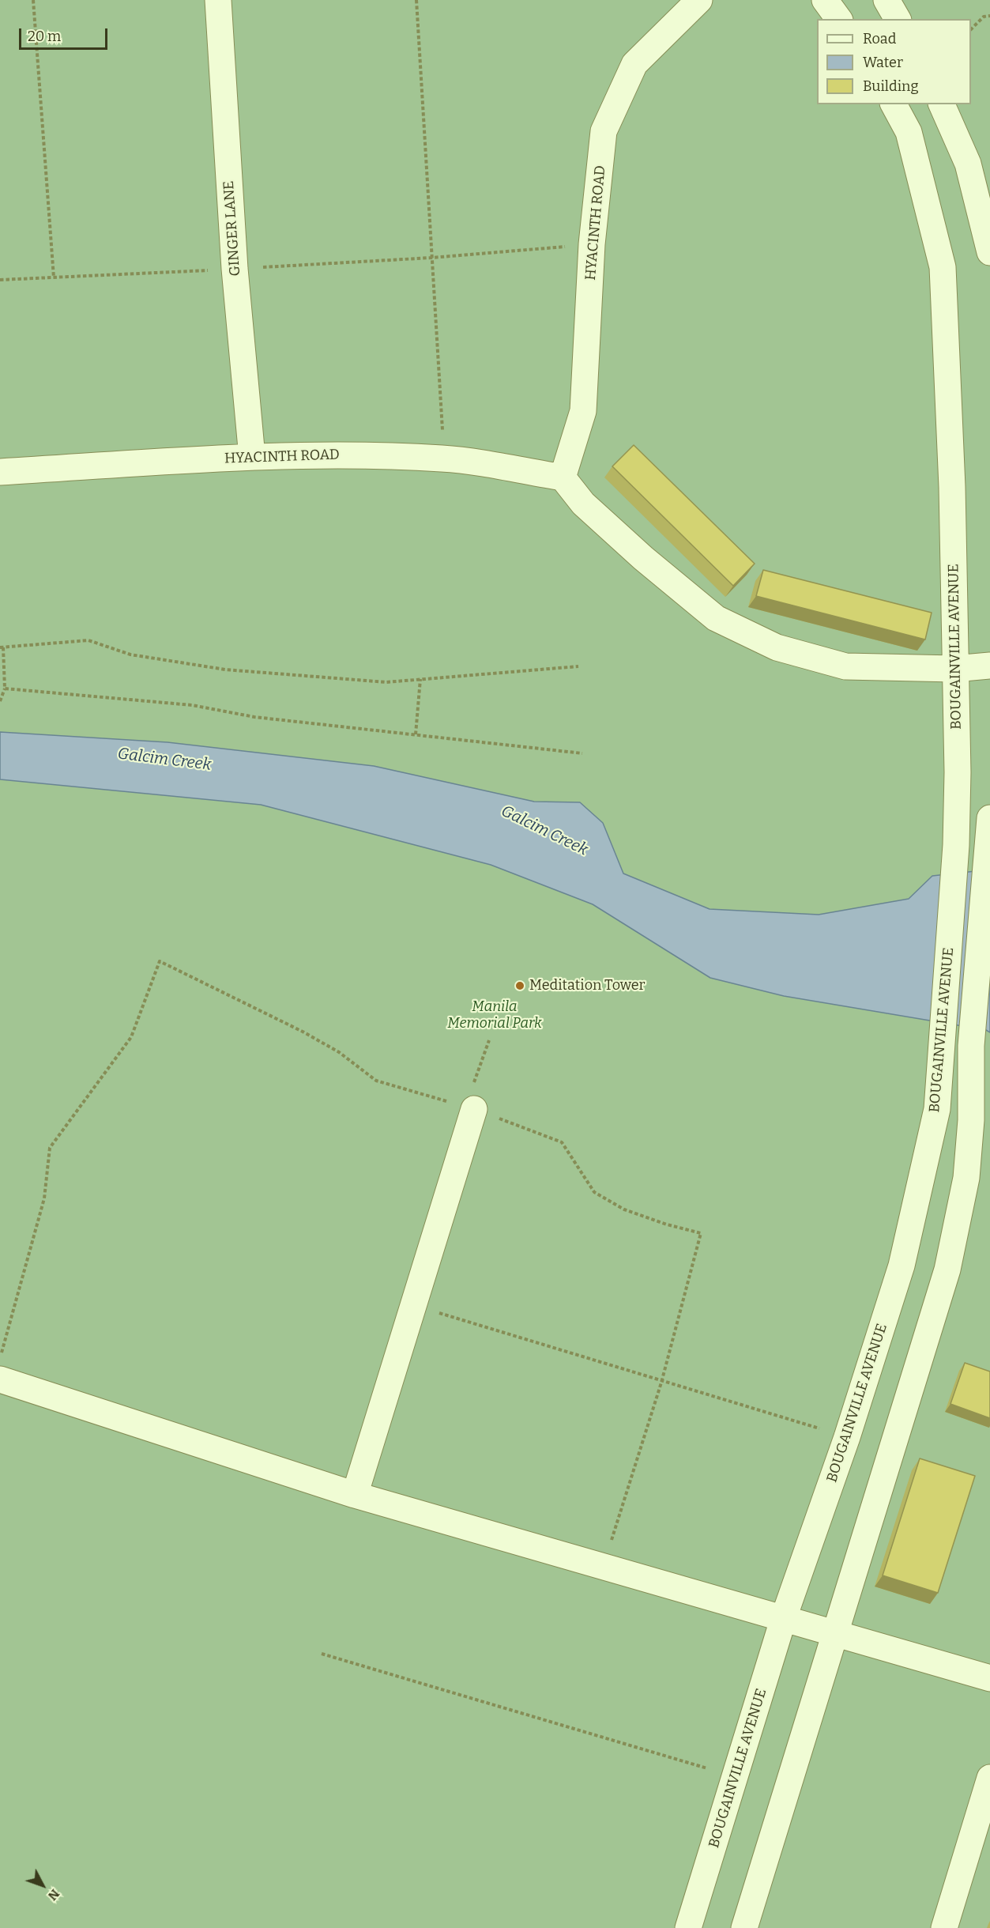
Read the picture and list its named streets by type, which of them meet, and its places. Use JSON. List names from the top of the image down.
{
  "streets": {
    "street": ["HYACINTH ROAD", "GINGER LANE", "BOUGAINVILLE AVENUE"]
  },
  "crossings": [
    ["HYACINTH ROAD", "GINGER LANE"]
  ],
  "water": ["Galcim Creek"],
  "parks": ["Manila Memorial Park"],
  "places": ["Meditation Tower"],
  "legend": ["Road", "Water", "Building"],
  "scale_bar": "20 m",
  "north": "bottom right"
}
